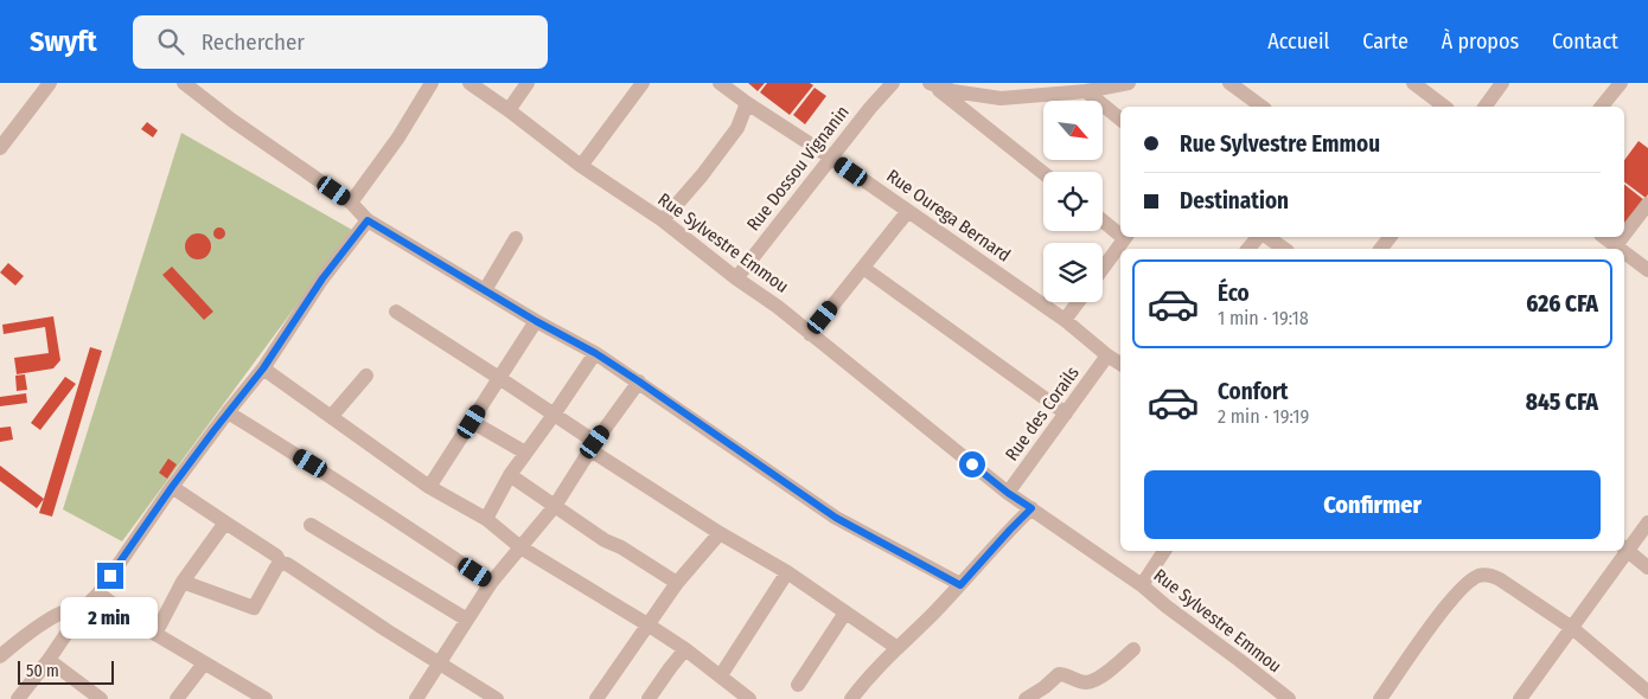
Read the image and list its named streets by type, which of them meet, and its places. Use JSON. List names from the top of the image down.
{
  "streets": {
    "street": [
      "Rue Dossou Vignanin",
      "Rue Ourega Bernard",
      "Rue Sylvestre Emmou",
      "Rue des Corails"
    ]
  },
  "crossings": [
    ["Rue Dossou Vignanin", "Rue Ourega Bernard"],
    ["Rue Dossou Vignanin", "Rue Sylvestre Emmou"],
    ["Rue Ourega Bernard", "Rue des Corails"],
    ["Rue Sylvestre Emmou", "Rue des Corails"]
  ],
  "scale_bar": "50 m",
  "north": "bottom right",
  "page": {
    "header": "Swyft",
    "search": "Rechercher",
    "nav": [
      "Accueil",
      "Carte",
      "À propos",
      "Contact"
    ],
    "banner": ["Rue Sylvestre Emmou", "Destination"],
    "list": [
      {
        "name": "Éco",
        "note": "1 min · 19:18",
        "value": "626 CFA"
      },
      {
        "name": "Confort",
        "note": "2 min · 19:19",
        "value": "845 CFA"
      }
    ],
    "buttons": "Confirmer",
    "bubble": "2 min",
    "scale": "50 m"
  }
}
